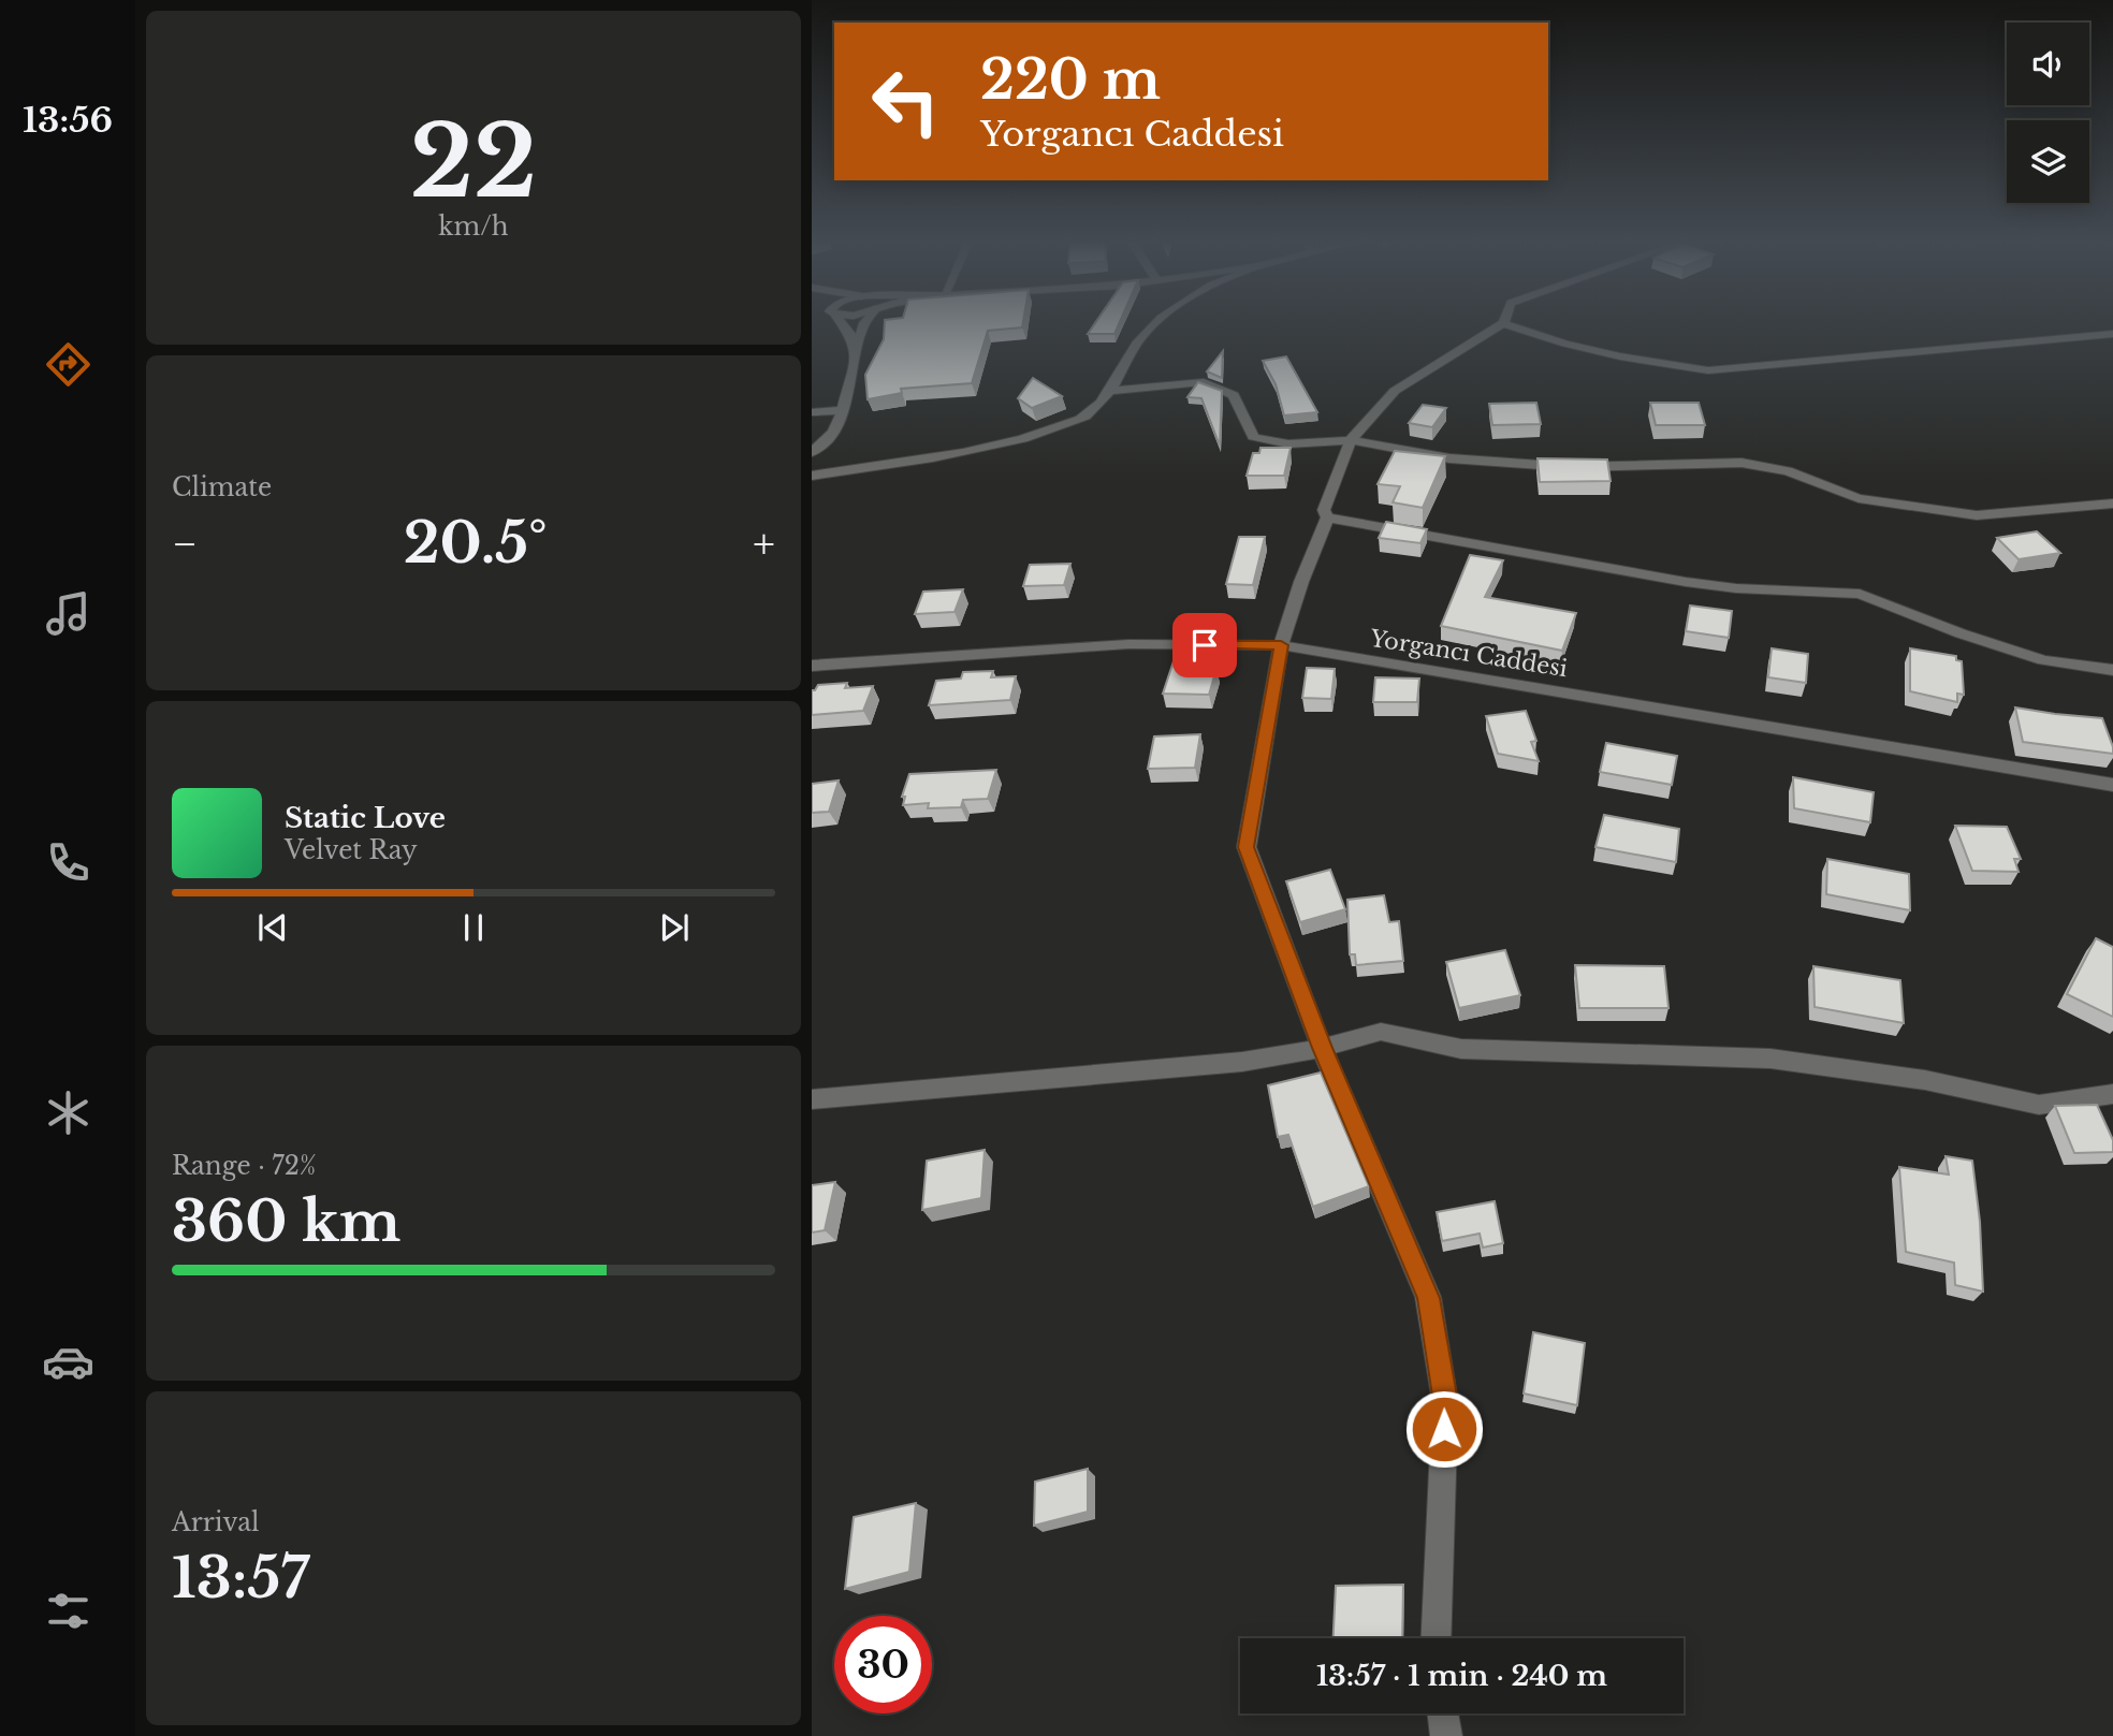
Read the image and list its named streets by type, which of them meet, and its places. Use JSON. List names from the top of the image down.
{
  "streets": {
    "street": ["Yorgancı Caddesi"]
  },
  "page": {
    "tabs": "13:56",
    "tile": [
      ["22", "km/h"],
      "Climate",
      ["Range · 72%", "360 km"],
      ["Arrival", "13:57"]
    ],
    "turn": ["220 m", "Yorgancı Caddesi"],
    "heat": ["−", "20.5°", "+"],
    "song": ["Static Love", "Velvet Ray"],
    "limit": "30",
    "trip": "13:57 · 1 min · 240 m"
  }
}
